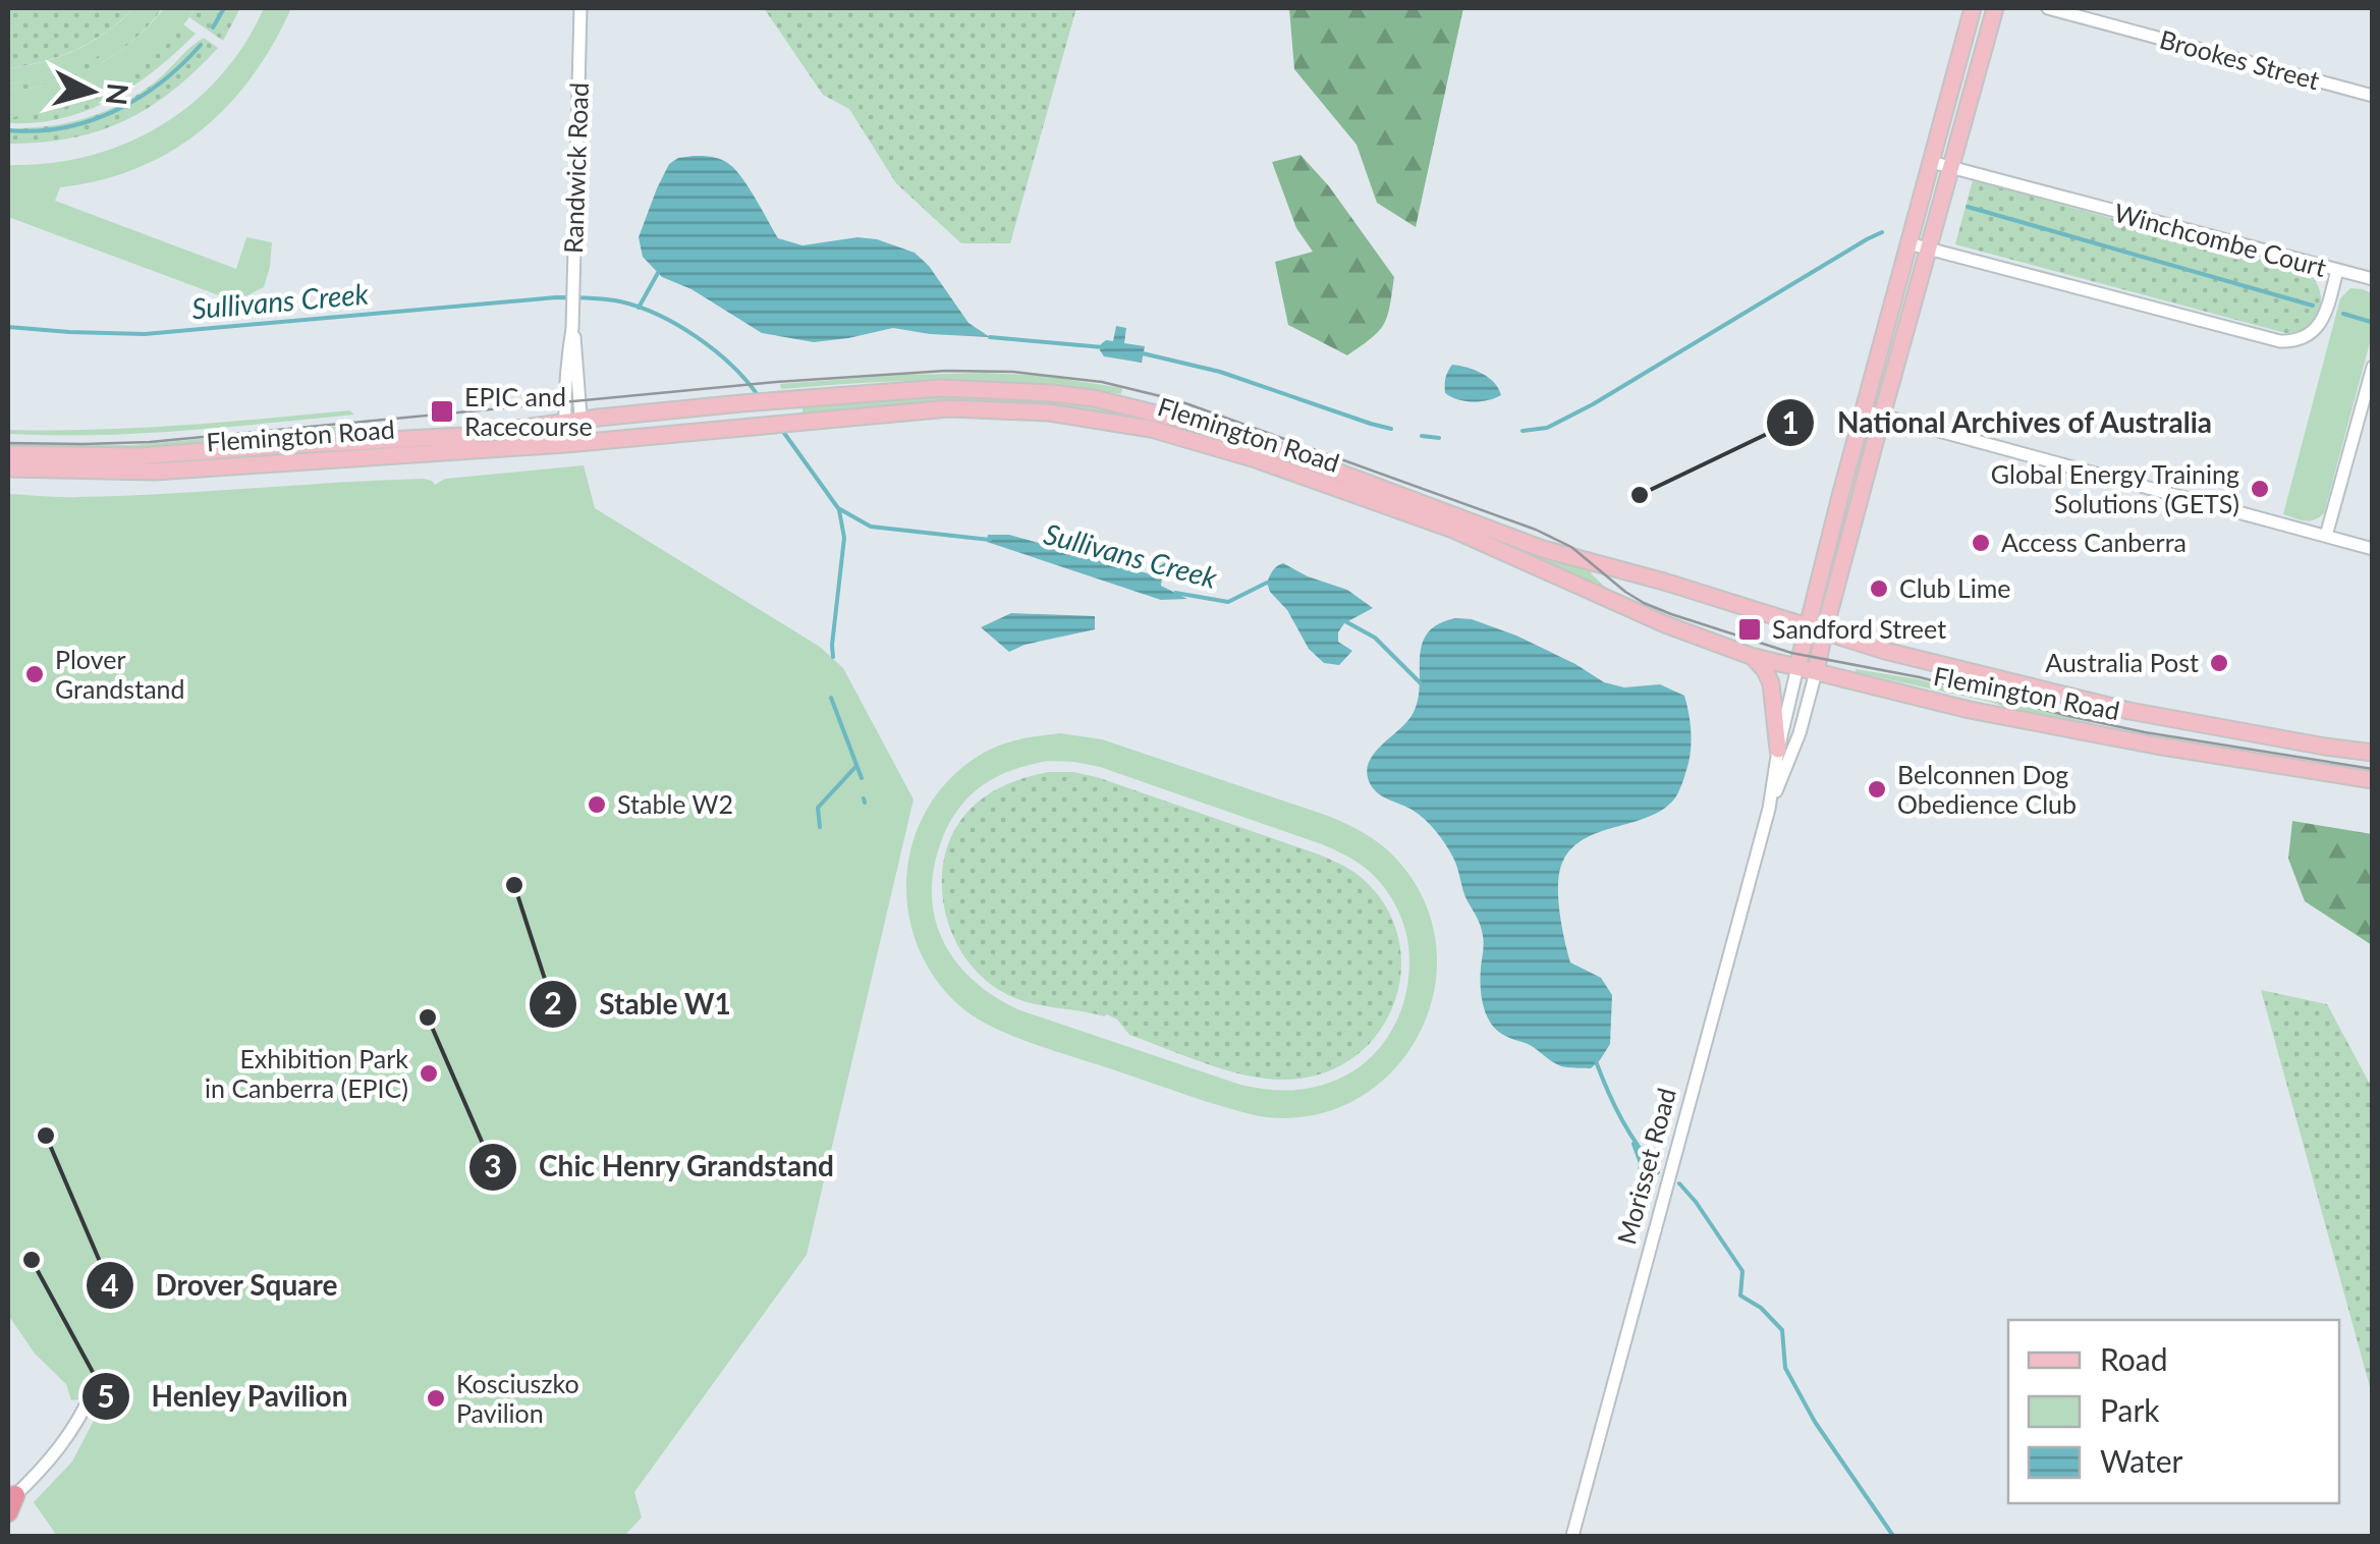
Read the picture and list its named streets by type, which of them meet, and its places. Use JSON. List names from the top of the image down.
{
  "streets": {
    "main road": ["Flemington Road", "Morisset Road"],
    "street": ["Brookes Street", "Randwick Road", "Winchcombe Court"]
  },
  "crossings": [
    ["Randwick Road", "Flemington Road"],
    ["Flemington Road", "Morisset Road"]
  ],
  "water": ["Sullivans Creek"],
  "places": {
    "transit": ["EPIC and Racecourse", "Sandford Street"],
    "other": [
      "Global Energy Training Solutions (GETS)",
      "National Archives of Australia",
      "Access Canberra",
      "Club Lime",
      "Australia Post",
      "Plover Grandstand",
      "Belconnen Dog Obedience Club",
      "Stable W2",
      "Stable W1",
      "Chic Henry Grandstand",
      "Exhibition Park in Canberra (EPIC)",
      "Drover Square",
      "Henley Pavilion",
      "Kosciuszko Pavilion"
    ]
  },
  "legend": ["Road", "Park", "Water"],
  "north": "right"
}
